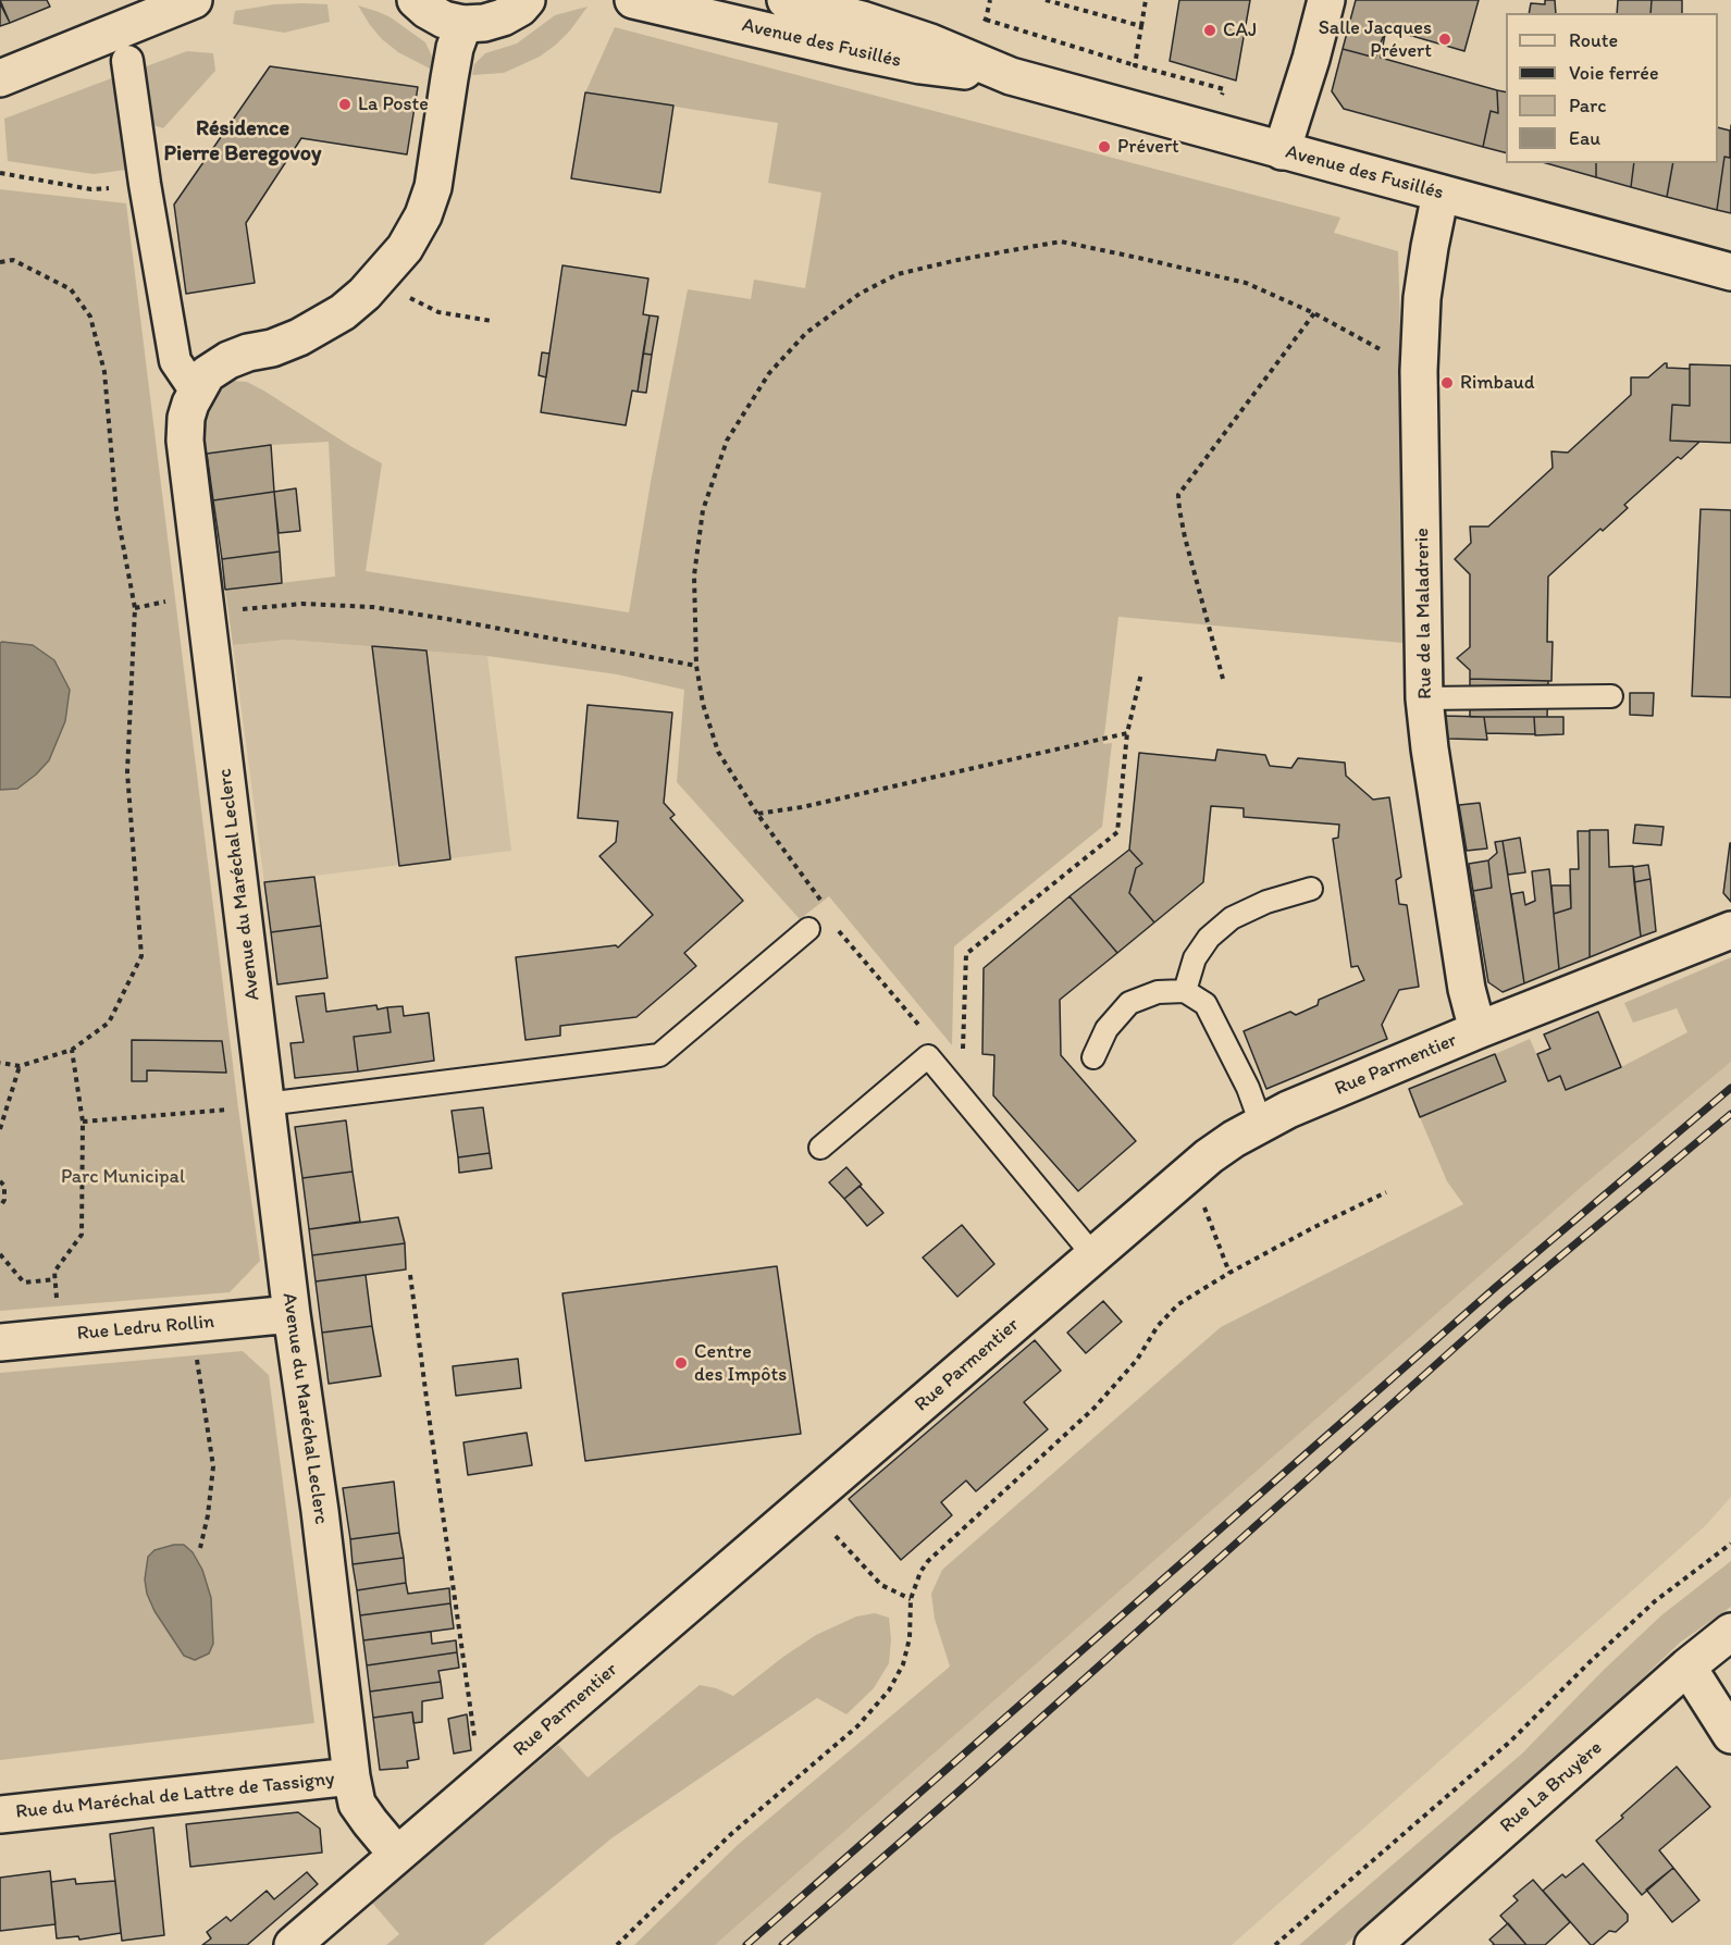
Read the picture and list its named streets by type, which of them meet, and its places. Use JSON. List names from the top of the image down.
{
  "streets": {
    "street": [
      "Avenue des Fusillés",
      "Rue de la Maladrerie",
      "Avenue du Maréchal Leclerc",
      "Rue Parmentier",
      "Rue Ledru Rollin",
      "Rue La Bruyère",
      "Rue du Maréchal de Lattre de Tassigny"
    ]
  },
  "crossings": [
    ["Avenue des Fusillés", "Rue de la Maladrerie"],
    ["Rue de la Maladrerie", "Rue Parmentier"],
    ["Avenue du Maréchal Leclerc", "Rue Parmentier"],
    ["Avenue du Maréchal Leclerc", "Rue Ledru Rollin"],
    ["Avenue du Maréchal Leclerc", "Rue du Maréchal de Lattre de Tassigny"]
  ],
  "districts": ["Résidence Pierre Beregovoy"],
  "parks": ["Parc Municipal"],
  "places": [
    "CAJ",
    "Salle Jacques Prévert",
    "La Poste",
    "Prévert",
    "Rimbaud",
    "Centre des Impôts"
  ],
  "legend": [
    "Route",
    "Voie ferrée",
    "Parc",
    "Eau"
  ]
}
